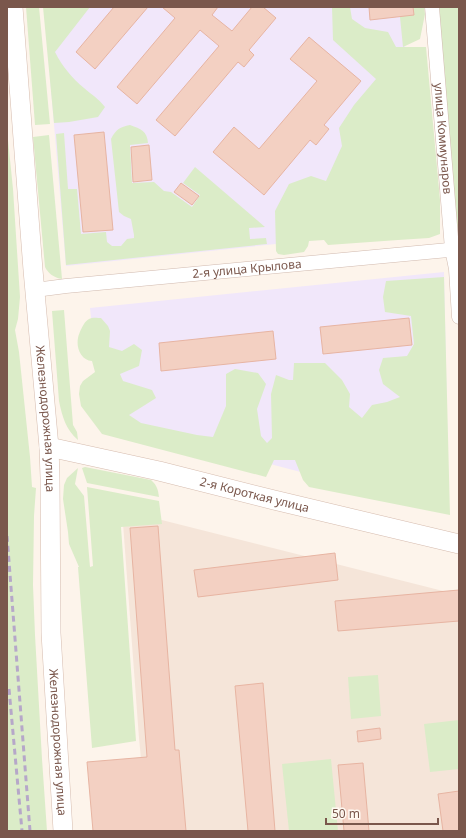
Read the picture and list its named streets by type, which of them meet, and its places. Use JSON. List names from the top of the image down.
{
  "streets": {
    "main road": ["Железнодорожная улица", "2-я Короткая улица"],
    "street": ["улица Коммунаров", "2-я улица Крылова"]
  },
  "crossings": [
    ["улица Коммунаров", "2-я улица Крылова"],
    ["2-я улица Крылова", "Железнодорожная улица"],
    ["Железнодорожная улица", "2-я Короткая улица"]
  ],
  "scale_bar": "50 m"
}
